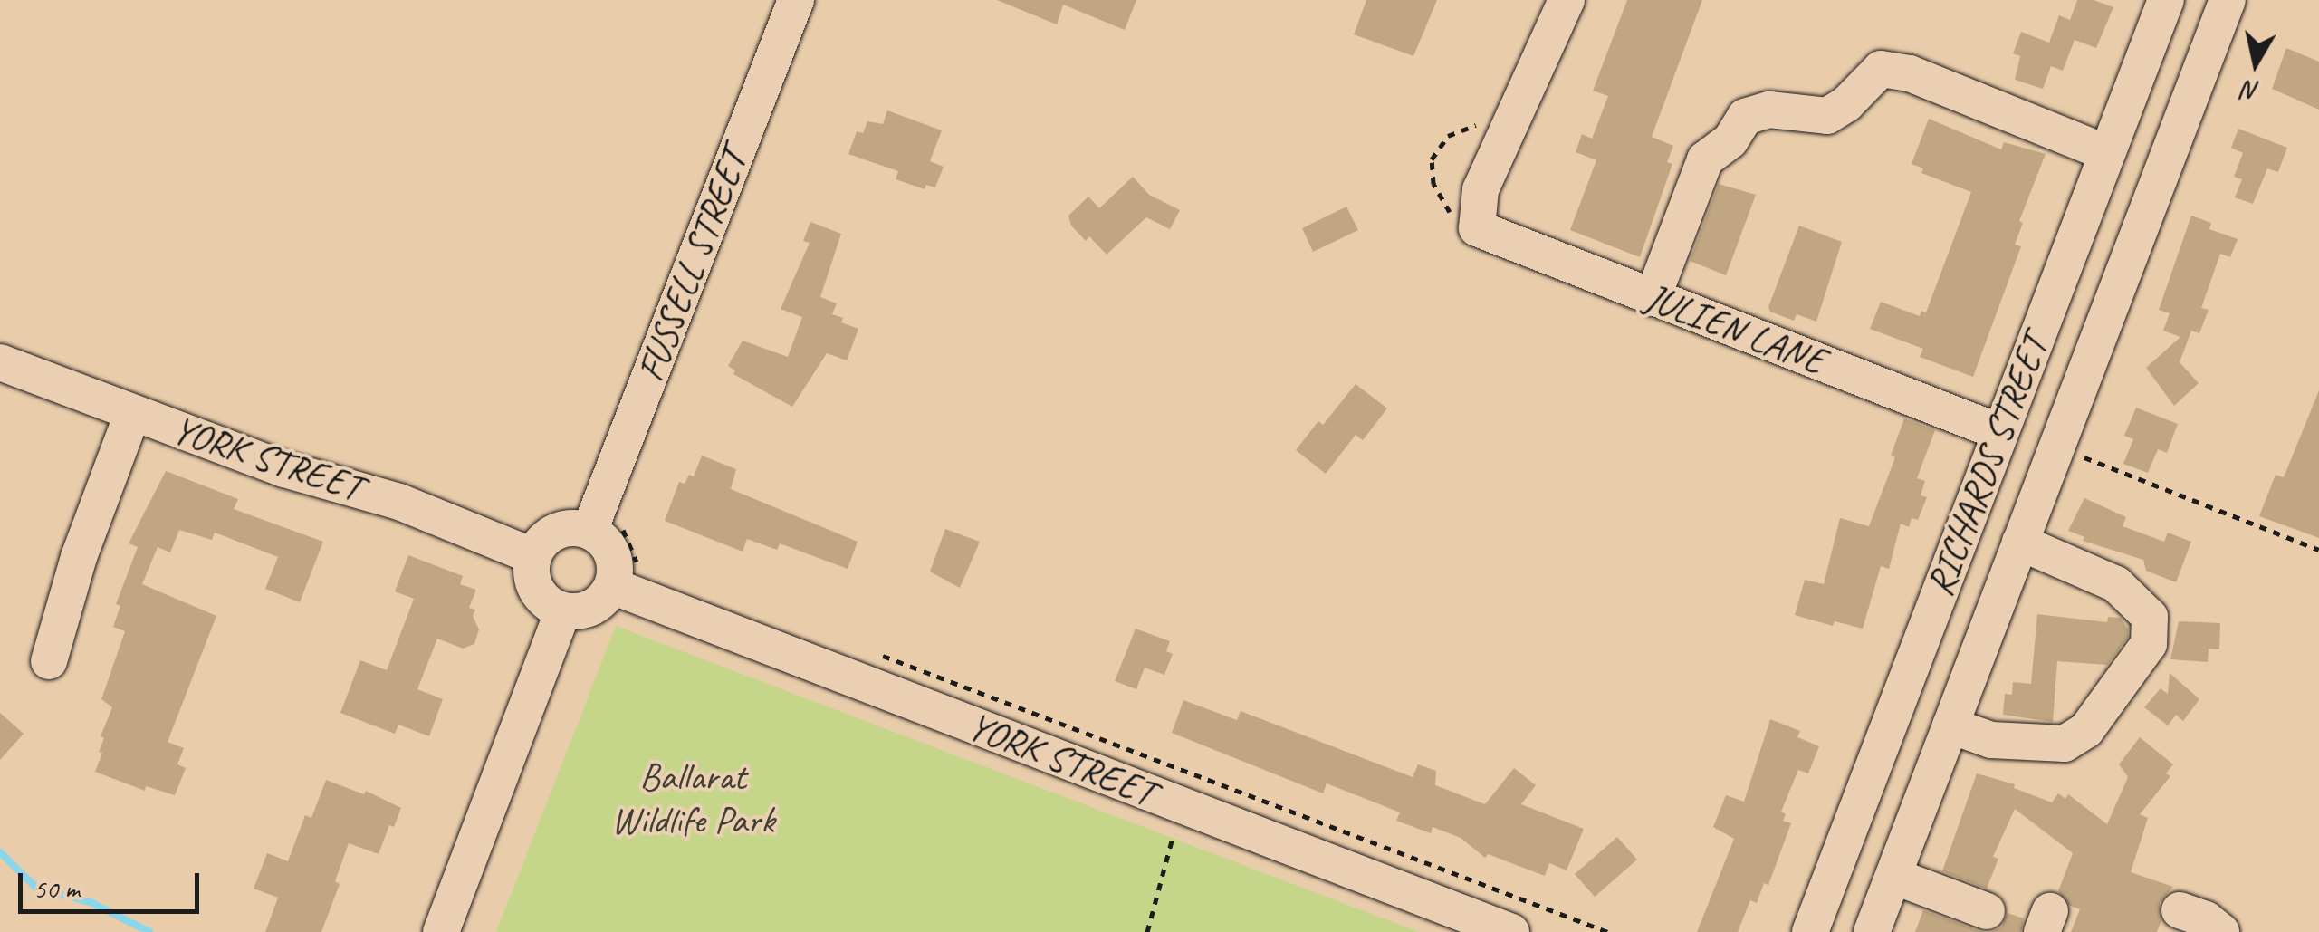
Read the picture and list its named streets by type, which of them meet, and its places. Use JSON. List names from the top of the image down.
{
  "streets": {
    "street": [
      "FUSSELL STREET",
      "JULIEN LANE",
      "YORK STREET",
      "RICHARDS STREET"
    ]
  },
  "crossings": [
    ["FUSSELL STREET", "YORK STREET"],
    ["JULIEN LANE", "RICHARDS STREET"]
  ],
  "parks": ["Ballarat Wildlife Park"],
  "scale_bar": "50 m",
  "north": "bottom"
}
